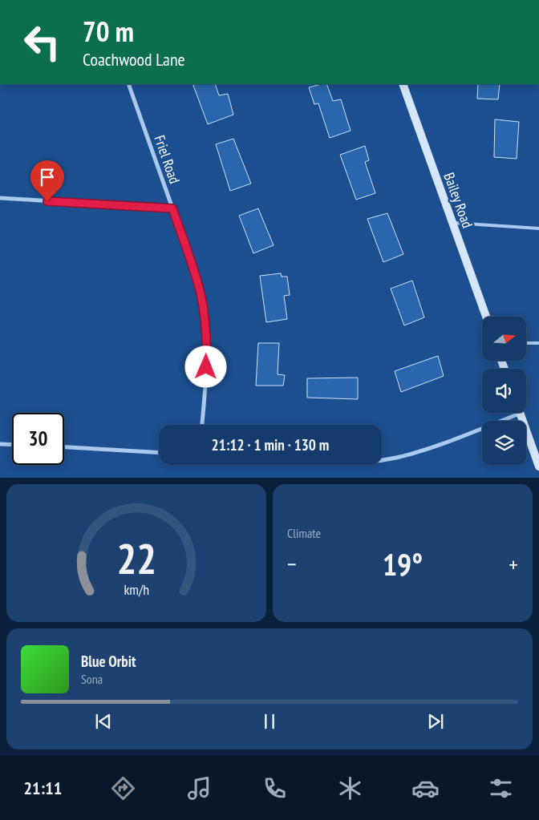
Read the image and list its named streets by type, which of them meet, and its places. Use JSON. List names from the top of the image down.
{
  "streets": {
    "street": ["Friel Road", "Bailey Road"]
  },
  "north": "right",
  "page": {
    "turn": ["70 m", "Coachwood Lane"],
    "limit": "30",
    "trip": "21:12 · 1 min · 130 m",
    "tile": "Climate",
    "heat": ["−", "19°", "+"],
    "song": ["Blue Orbit", "Sona"],
    "tabs": "21:11",
    "gauge": ["22", "km/h"]
  }
}
